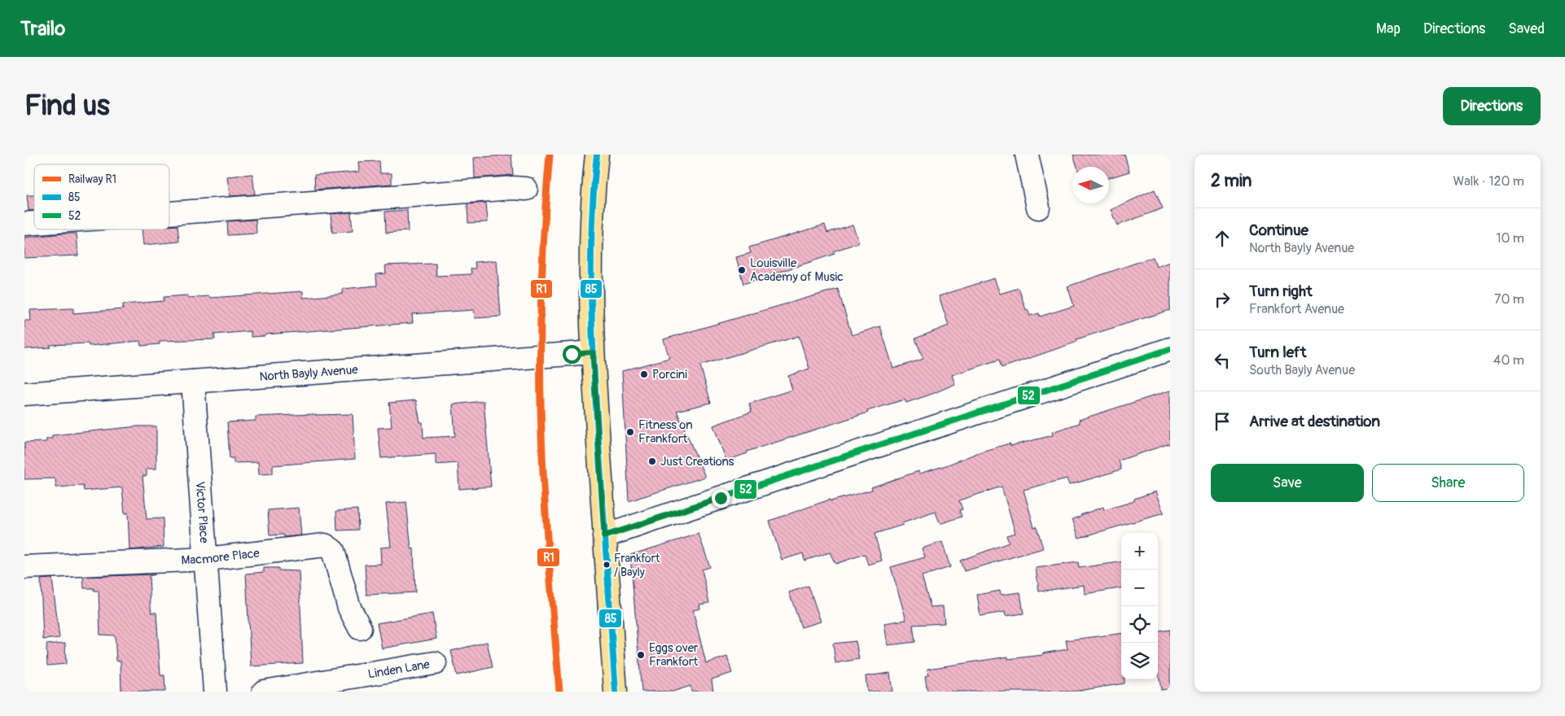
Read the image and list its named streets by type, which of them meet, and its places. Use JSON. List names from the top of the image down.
{
  "streets": {
    "street": [
      "North Bayly Avenue",
      "Victor Place",
      "Macmore Place",
      "Linden Lane"
    ]
  },
  "crossings": [
    ["North Bayly Avenue", "Victor Place"],
    ["Victor Place", "Macmore Place"]
  ],
  "places": [
    "Louisville Academy of Music",
    "Porcini",
    "Fitness on Frankfort",
    "Just Creations",
    "Frankfort / Bayly",
    "Eggs over Frankfort"
  ],
  "lines": ["rail line R1", "transit line 85", "transit line 52"],
  "legend": ["Railway R1", "85", "52"],
  "north": "left",
  "page": {
    "header": "Trailo",
    "nav": ["Map", "Directions", "Saved"],
    "buttons": [
      "Directions",
      ["Save", "Share"]
    ],
    "title": "Find us",
    "heading": ["2 min", "Walk · 120 m"],
    "list": [
      ["Continue", "North Bayly Avenue", "10 m"],
      ["Turn right", "Frankfort Avenue", "70 m"],
      ["Turn left", "South Bayly Avenue", "40 m"],
      "Arrive at destination"
    ],
    "map_buttons": ["+", "−"]
  }
}
